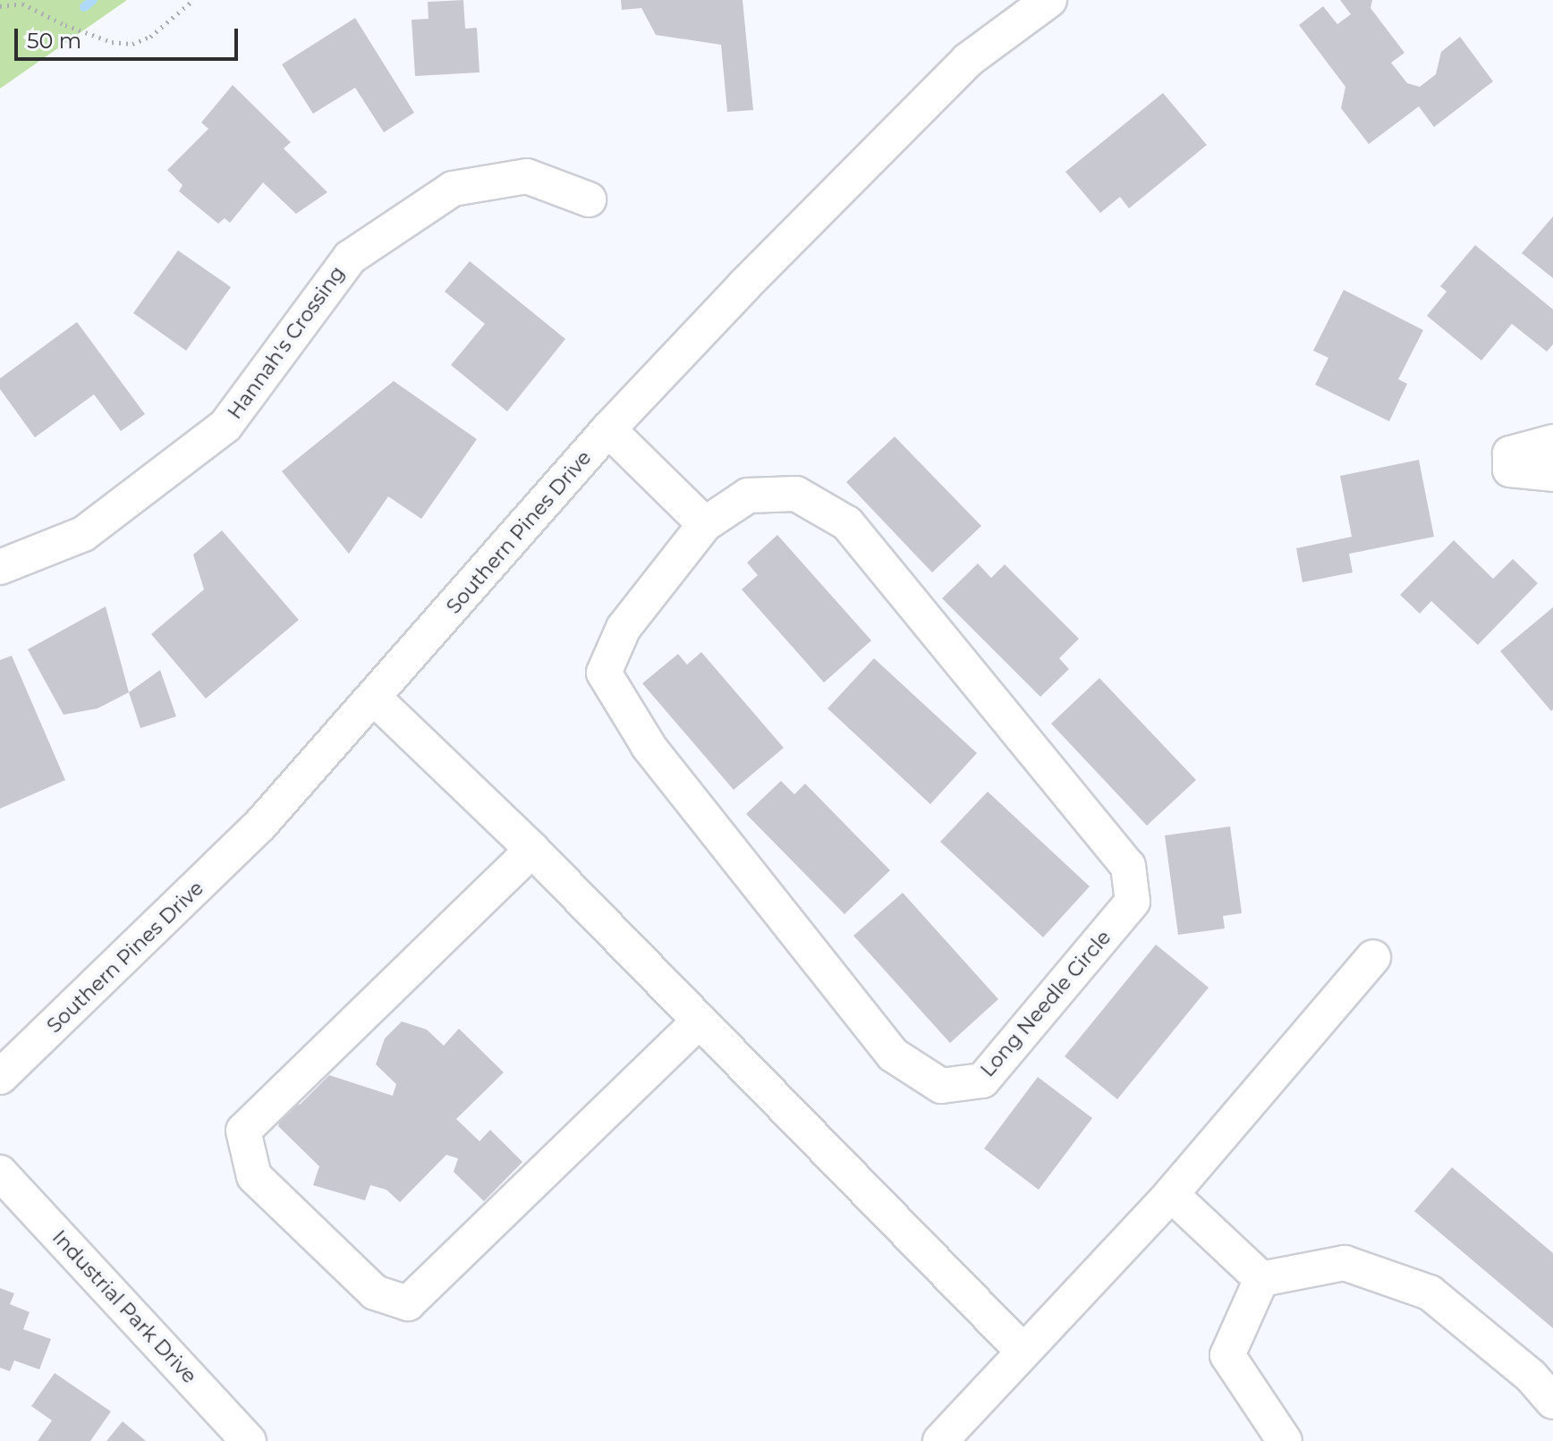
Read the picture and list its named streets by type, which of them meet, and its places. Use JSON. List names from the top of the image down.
{
  "streets": {
    "street": [
      "Hannah's Crossing",
      "Southern Pines Drive",
      "Long Needle Circle",
      "Industrial Park Drive"
    ]
  },
  "scale_bar": "50 m"
}
